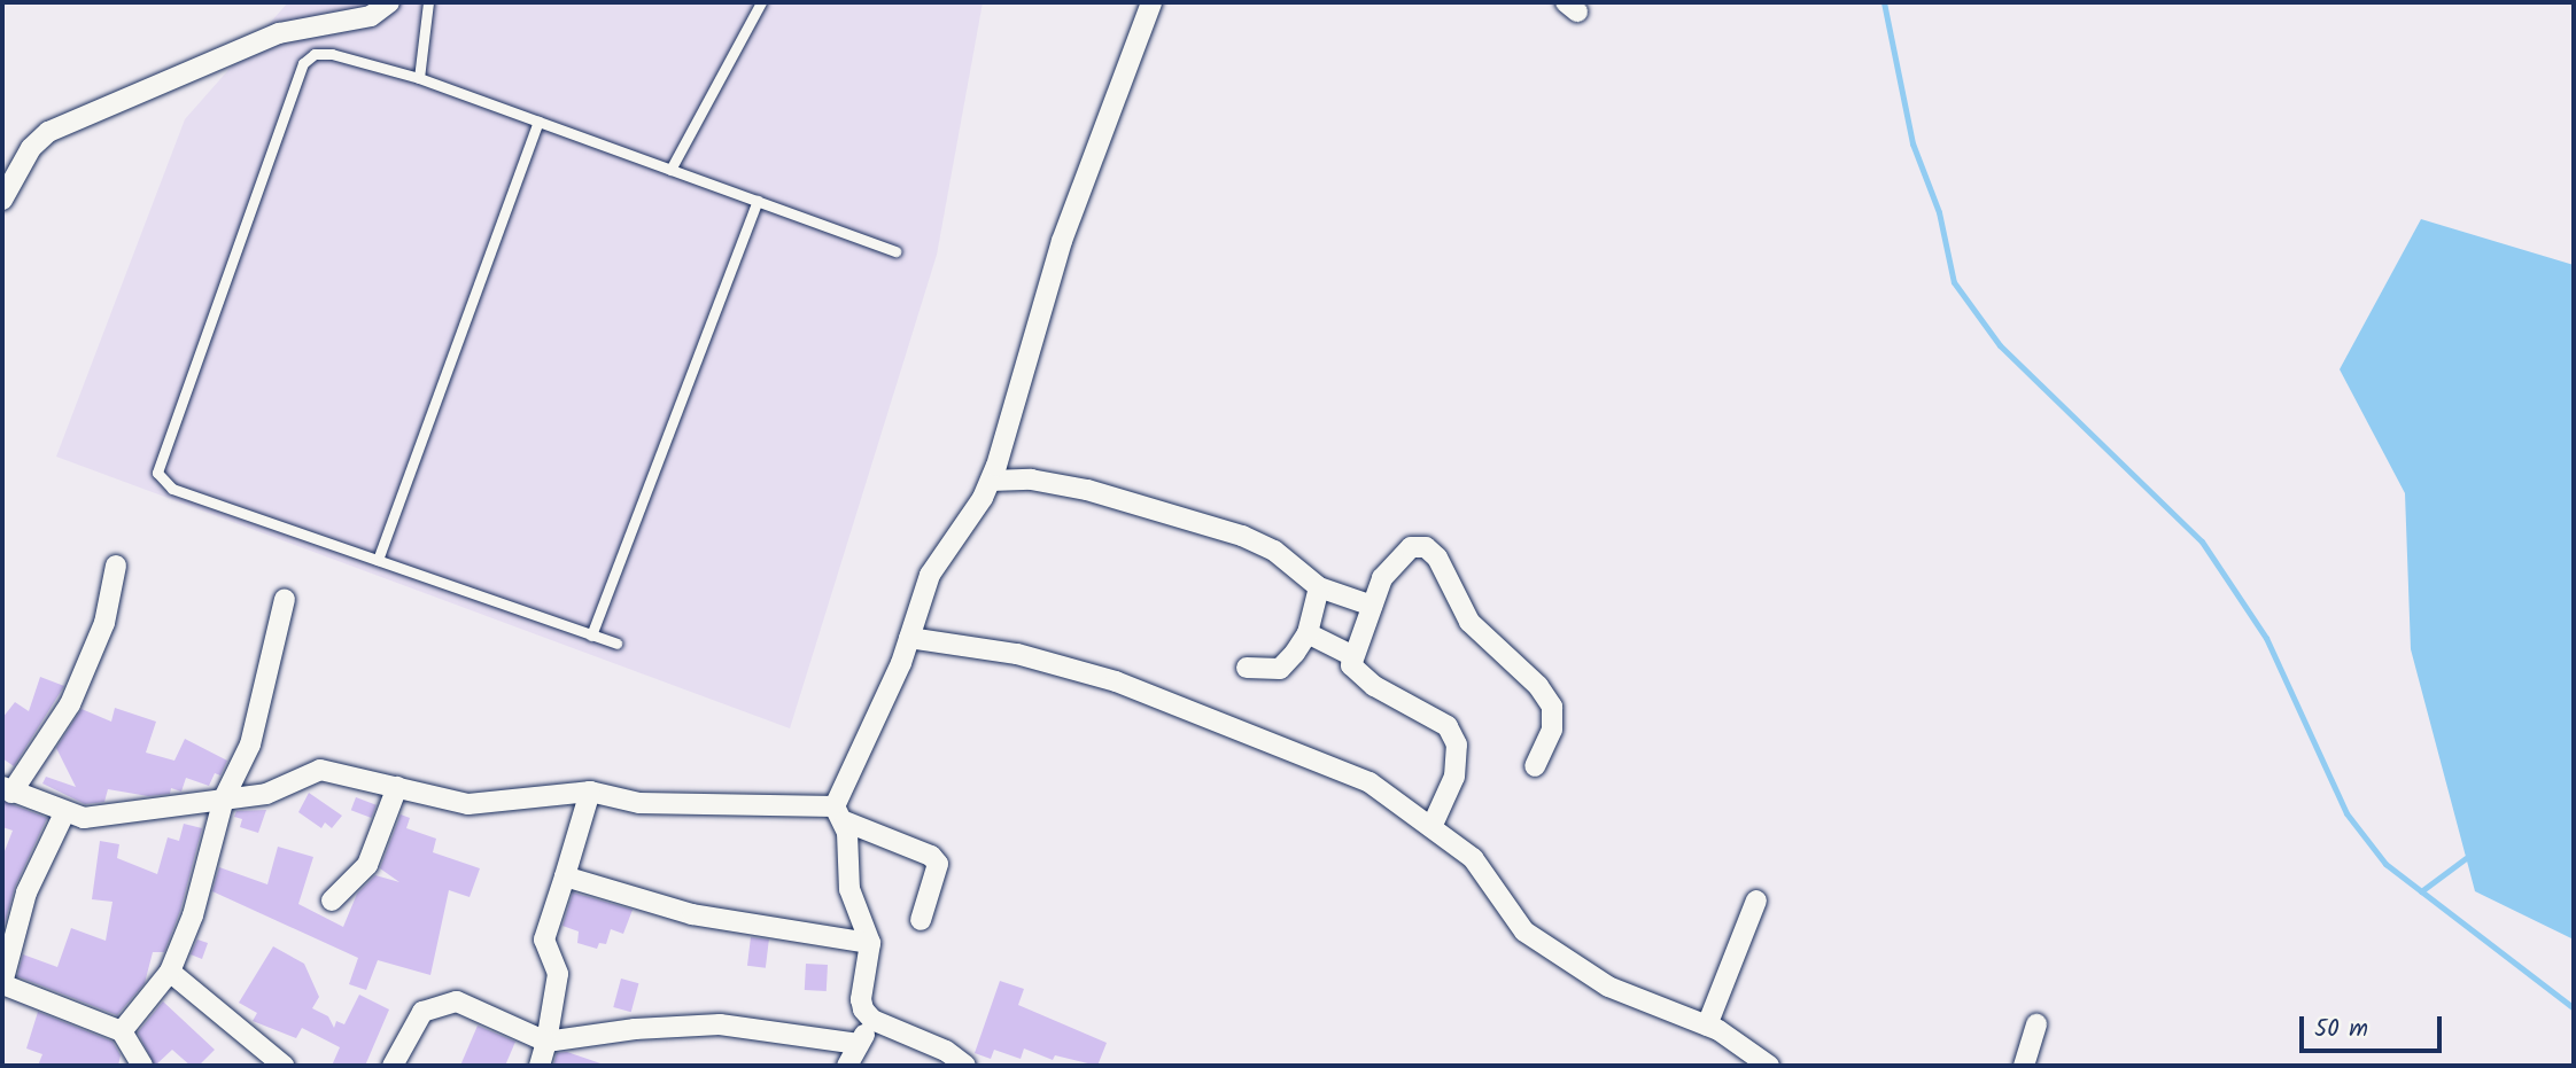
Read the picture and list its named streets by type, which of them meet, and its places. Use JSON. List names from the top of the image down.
{
  "scale_bar": "50 m"
}
